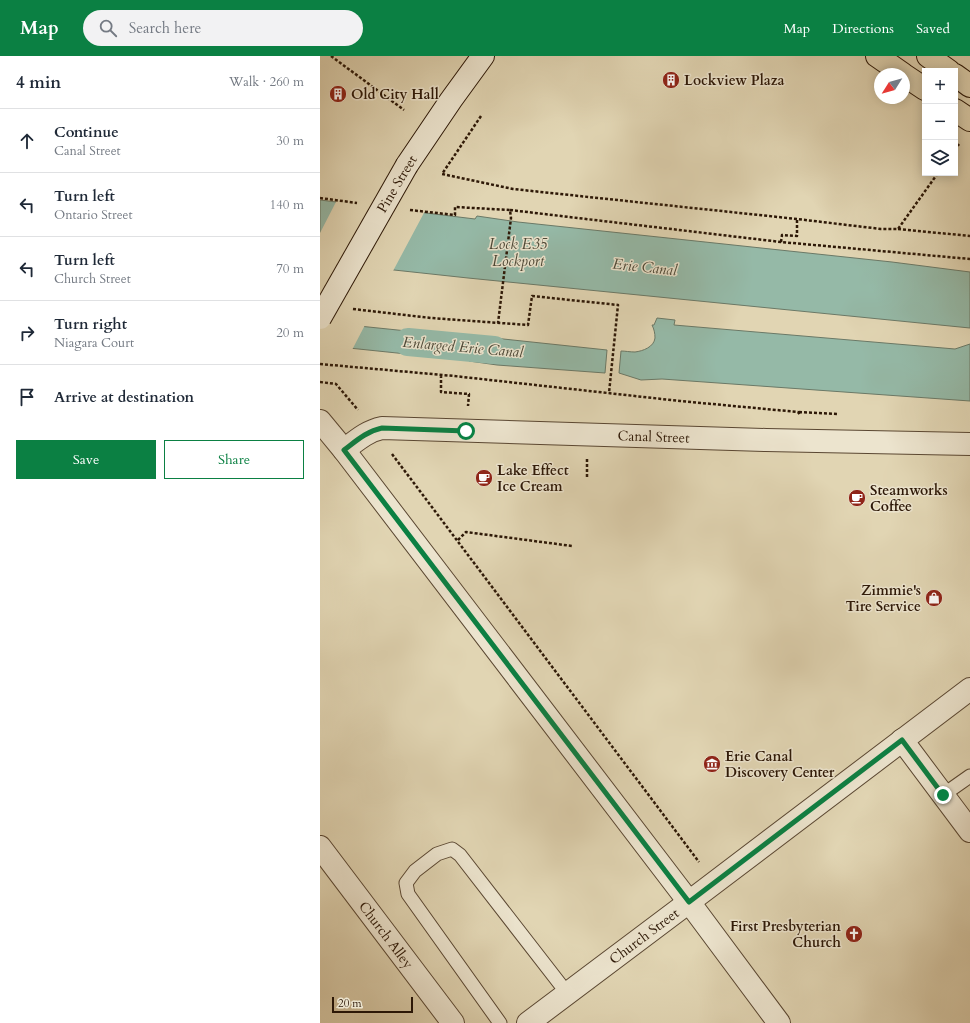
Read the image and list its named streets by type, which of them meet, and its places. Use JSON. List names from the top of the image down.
{
  "streets": {
    "street": [
      "Pine Street",
      "Canal Street",
      "Church Alley",
      "Church Street"
    ]
  },
  "water": ["Lock E35 Lockport", "Erie Canal", "Enlarged Erie Canal"],
  "places": {
    "building": ["Lockview Plaza", "Old City Hall"],
    "cafe": ["Lake Effect Ice Cream", "Steamworks Coffee"],
    "shop": ["Zimmie's Tire Service"],
    "museum": ["Erie Canal Discovery Center"],
    "church": ["First Presbyterian Church"]
  },
  "scale_bar": "20 m",
  "north": "bottom left",
  "page": {
    "header": "Map",
    "search": "Search here",
    "nav": ["Map", "Directions", "Saved"],
    "heading": ["4 min", "Walk · 260 m"],
    "map_buttons": ["+", "−"],
    "list": [
      ["Continue", "Canal Street", "30 m"],
      ["Turn left", "Ontario Street", "140 m"],
      ["Turn left", "Church Street", "70 m"],
      ["Turn right", "Niagara Court", "20 m"],
      "Arrive at destination"
    ],
    "buttons": ["Save", "Share"],
    "scale": "20 m"
  }
}
